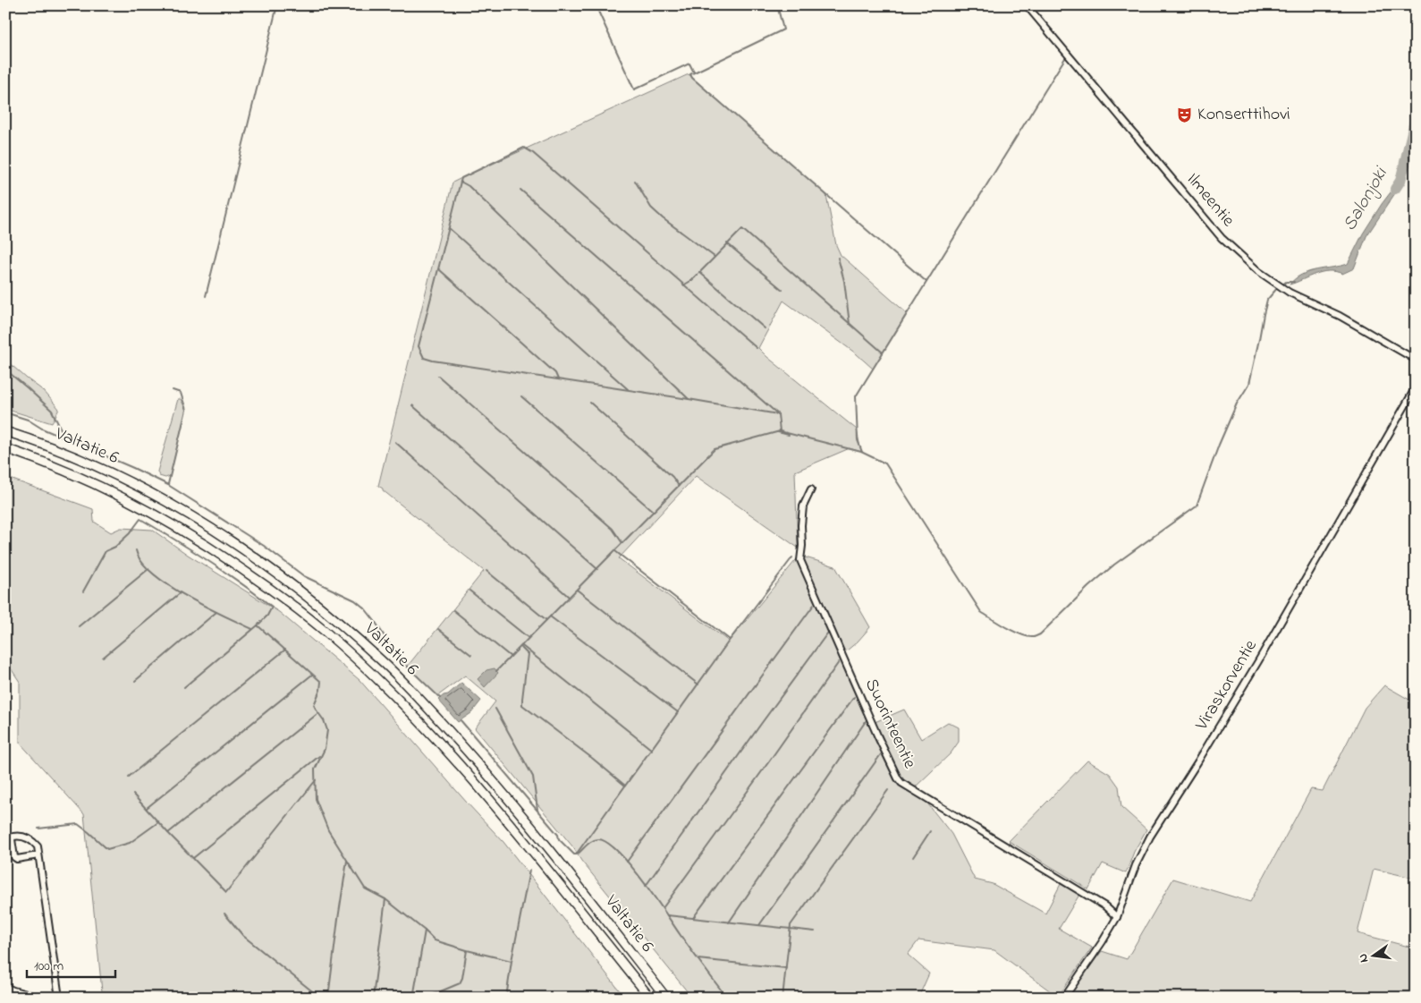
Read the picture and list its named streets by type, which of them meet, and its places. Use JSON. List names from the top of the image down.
{
  "streets": {
    "highway": ["Valtatie 6"],
    "street": ["Ilmeentie", "Viraskorventie", "Suorinteentie"]
  },
  "crossings": [
    ["Viraskorventie", "Suorinteentie"]
  ],
  "water": ["Salonjoki"],
  "places": {
    "theatre": ["Konserttihovi"]
  },
  "scale_bar": "100 m",
  "north": "left"
}
